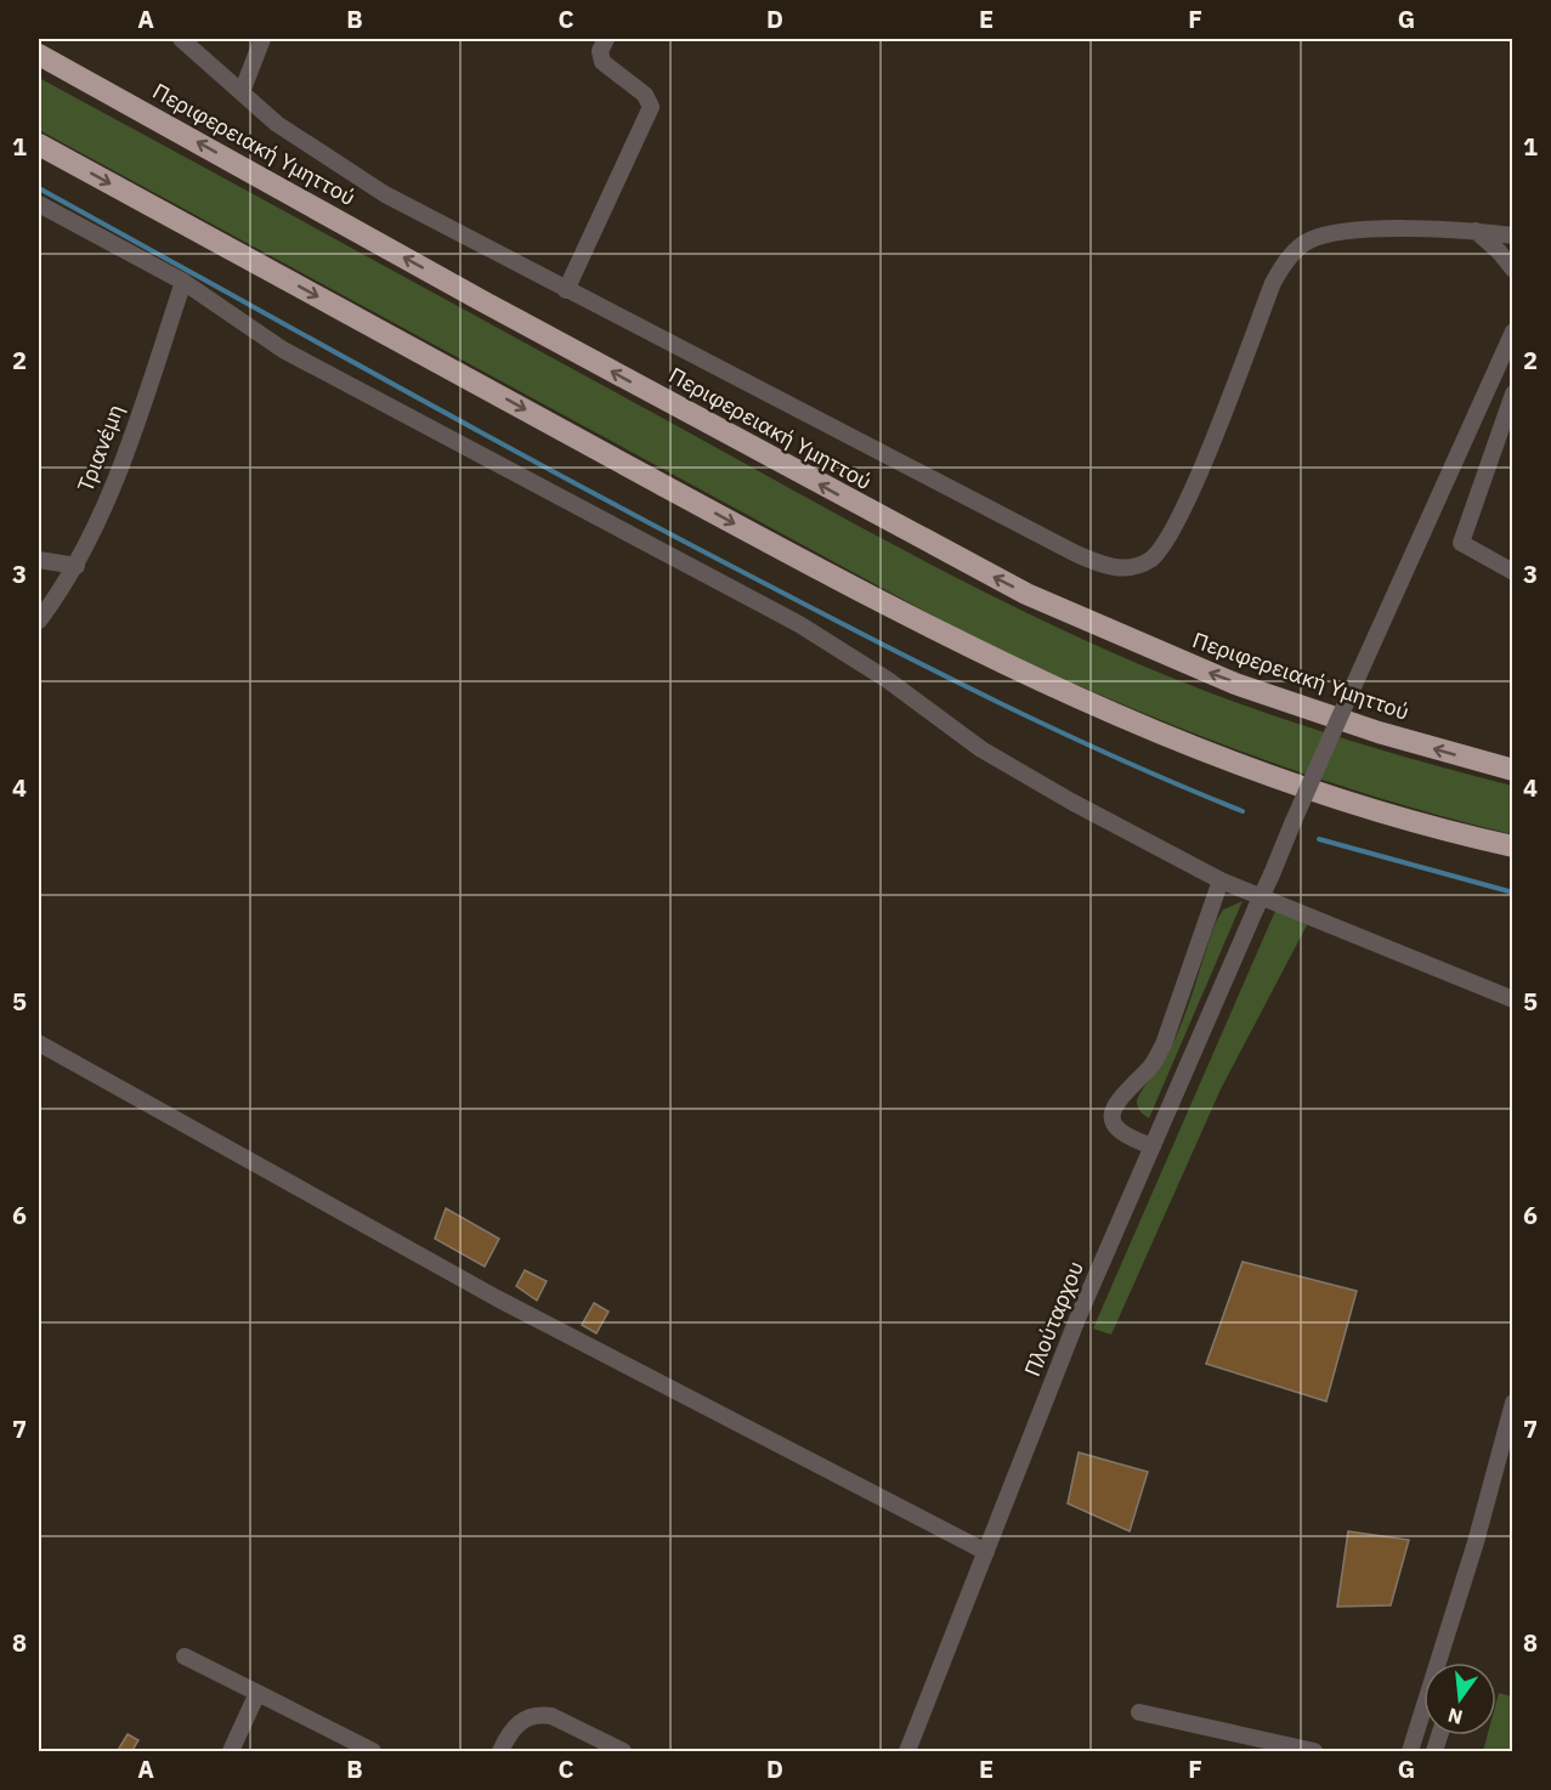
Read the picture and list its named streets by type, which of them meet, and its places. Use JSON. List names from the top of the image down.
{
  "streets": {
    "highway": ["Περιφερειακή Υμηττού"],
    "street": ["Τριανέμη", "Πλούταρχου"]
  },
  "north": "bottom",
  "grid": {
    "columns": [
      "A",
      "B",
      "C",
      "D",
      "E",
      "F",
      "G"
    ],
    "rows": [
      "1",
      "2",
      "3",
      "4",
      "5",
      "6",
      "7",
      "8"
    ]
  }
}
